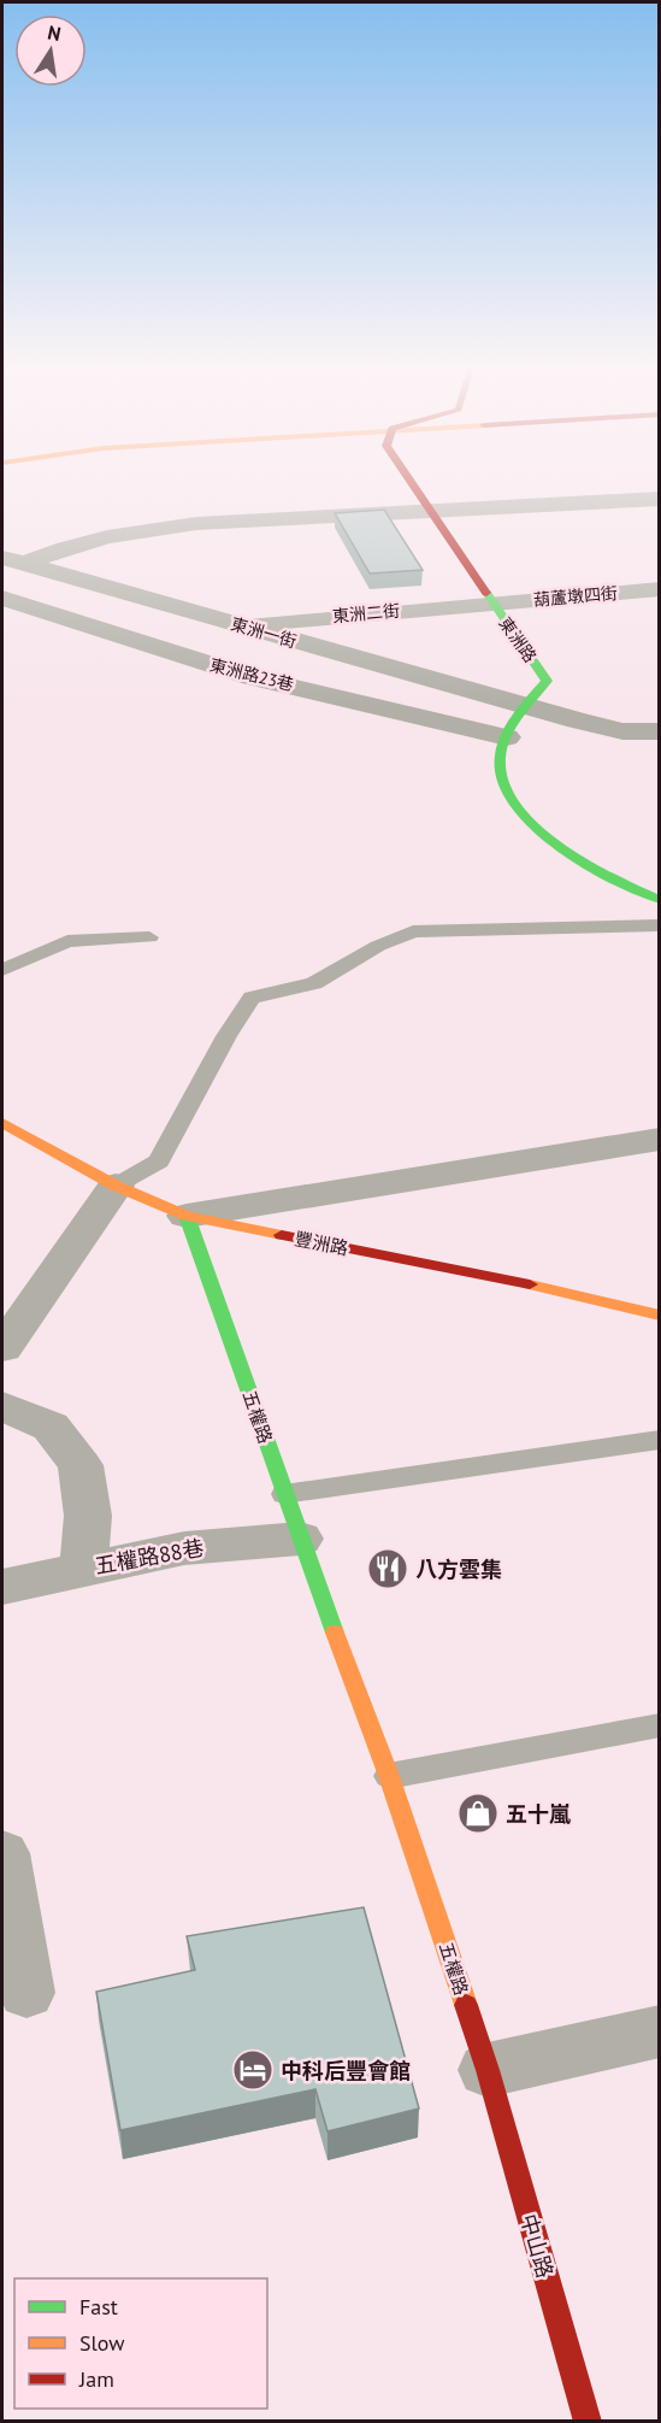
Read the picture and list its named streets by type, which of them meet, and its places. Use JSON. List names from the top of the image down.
{
  "streets": {
    "street": [
      "葫蘆墩四街",
      "東洲二街",
      "東洲一街",
      "東洲路",
      "東洲路23巷",
      "豐洲路",
      "五權路",
      "五權路88巷",
      "中山路"
    ]
  },
  "crossings": [
    ["葫蘆墩四街", "東洲二街"],
    ["葫蘆墩四街", "東洲路"],
    ["東洲二街", "東洲一街"],
    ["東洲二街", "東洲路"],
    ["東洲一街", "東洲路"],
    ["東洲路", "東洲路23巷"],
    ["豐洲路", "五權路"],
    ["五權路", "五權路88巷"],
    ["五權路", "中山路"]
  ],
  "places": {
    "restaurant": ["八方雲集"],
    "shop": ["五十嵐"],
    "hotel": ["中科后豐會館"]
  },
  "legend": ["Fast", "Slow", "Jam"],
  "north": "top"
}
